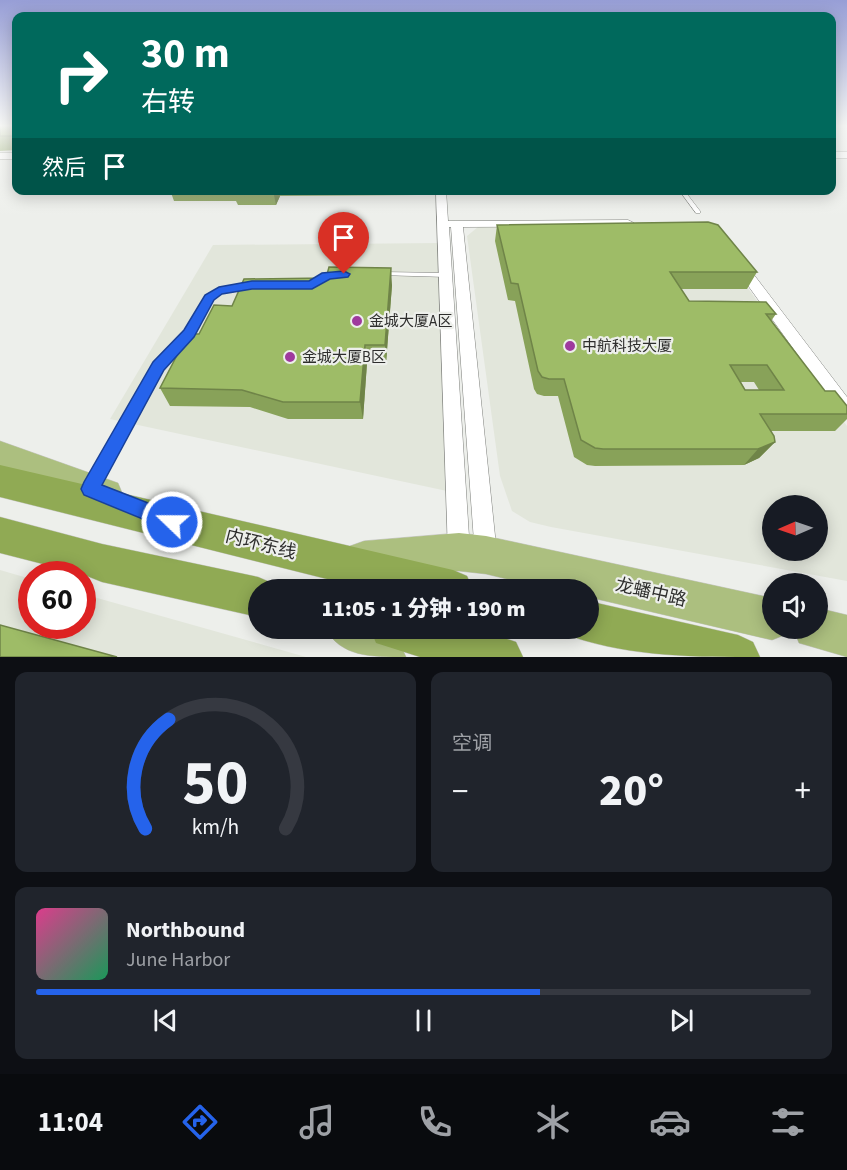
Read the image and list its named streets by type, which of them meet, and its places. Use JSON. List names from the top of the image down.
{
  "streets": {
    "highway": ["内环东线"],
    "main road": ["龙蟠中路"]
  },
  "crossings": [
    ["内环东线", "龙蟠中路"]
  ],
  "places": ["金城大厦A区", "中航科技大厦", "金城大厦B区"],
  "north": "left",
  "page": {
    "turn": ["30 m", "右转"],
    "then": "然后",
    "limit": "60",
    "trip": "11:05 · 1 分钟 · 190 m",
    "tile": "空调",
    "heat": ["−", "20°", "+"],
    "song": ["Northbound", "June Harbor"],
    "tabs": "11:04",
    "gauge": ["50", "km/h"]
  }
}
